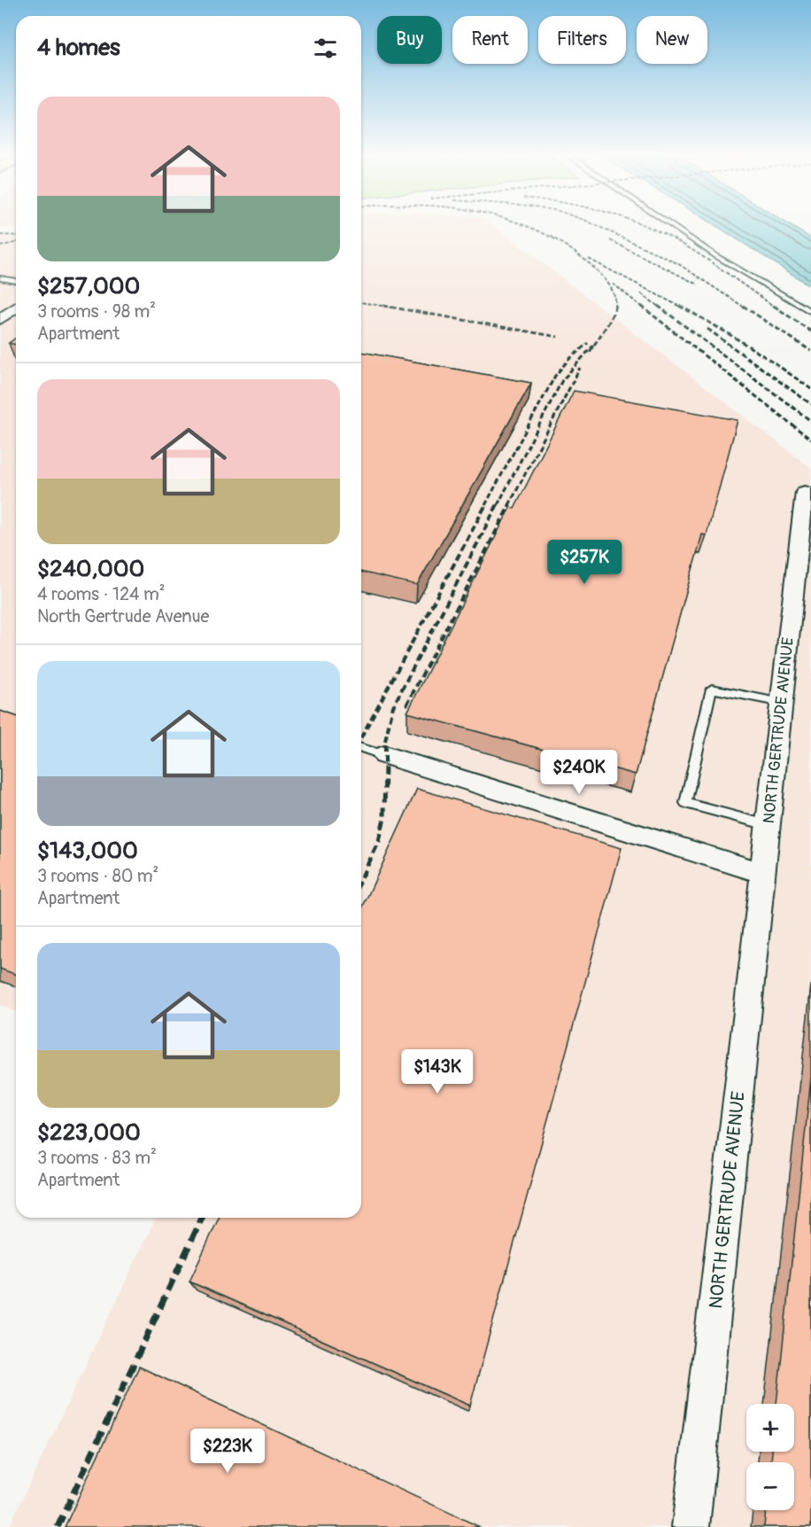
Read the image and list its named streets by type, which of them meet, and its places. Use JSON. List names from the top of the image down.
{
  "streets": {
    "street": ["NORTH GERTRUDE AVENUE"]
  },
  "page": {
    "chip": [
      "Buy",
      "Rent",
      "Filters",
      "New"
    ],
    "heading": "4 homes",
    "list": [
      {
        "name": "$257,000",
        "note": "3 rooms · 98 m² · Apartment"
      },
      {
        "name": "$240,000",
        "note": "4 rooms · 124 m² · North Gertrude Avenue"
      },
      {
        "name": "$143,000",
        "note": "3 rooms · 80 m² · Apartment"
      },
      {
        "name": "$223,000",
        "note": "3 rooms · 83 m² · Apartment"
      }
    ],
    "price": [
      "$257K",
      "$240K",
      "$143K",
      "$223K"
    ],
    "map_buttons": ["+", "−"]
  }
}
